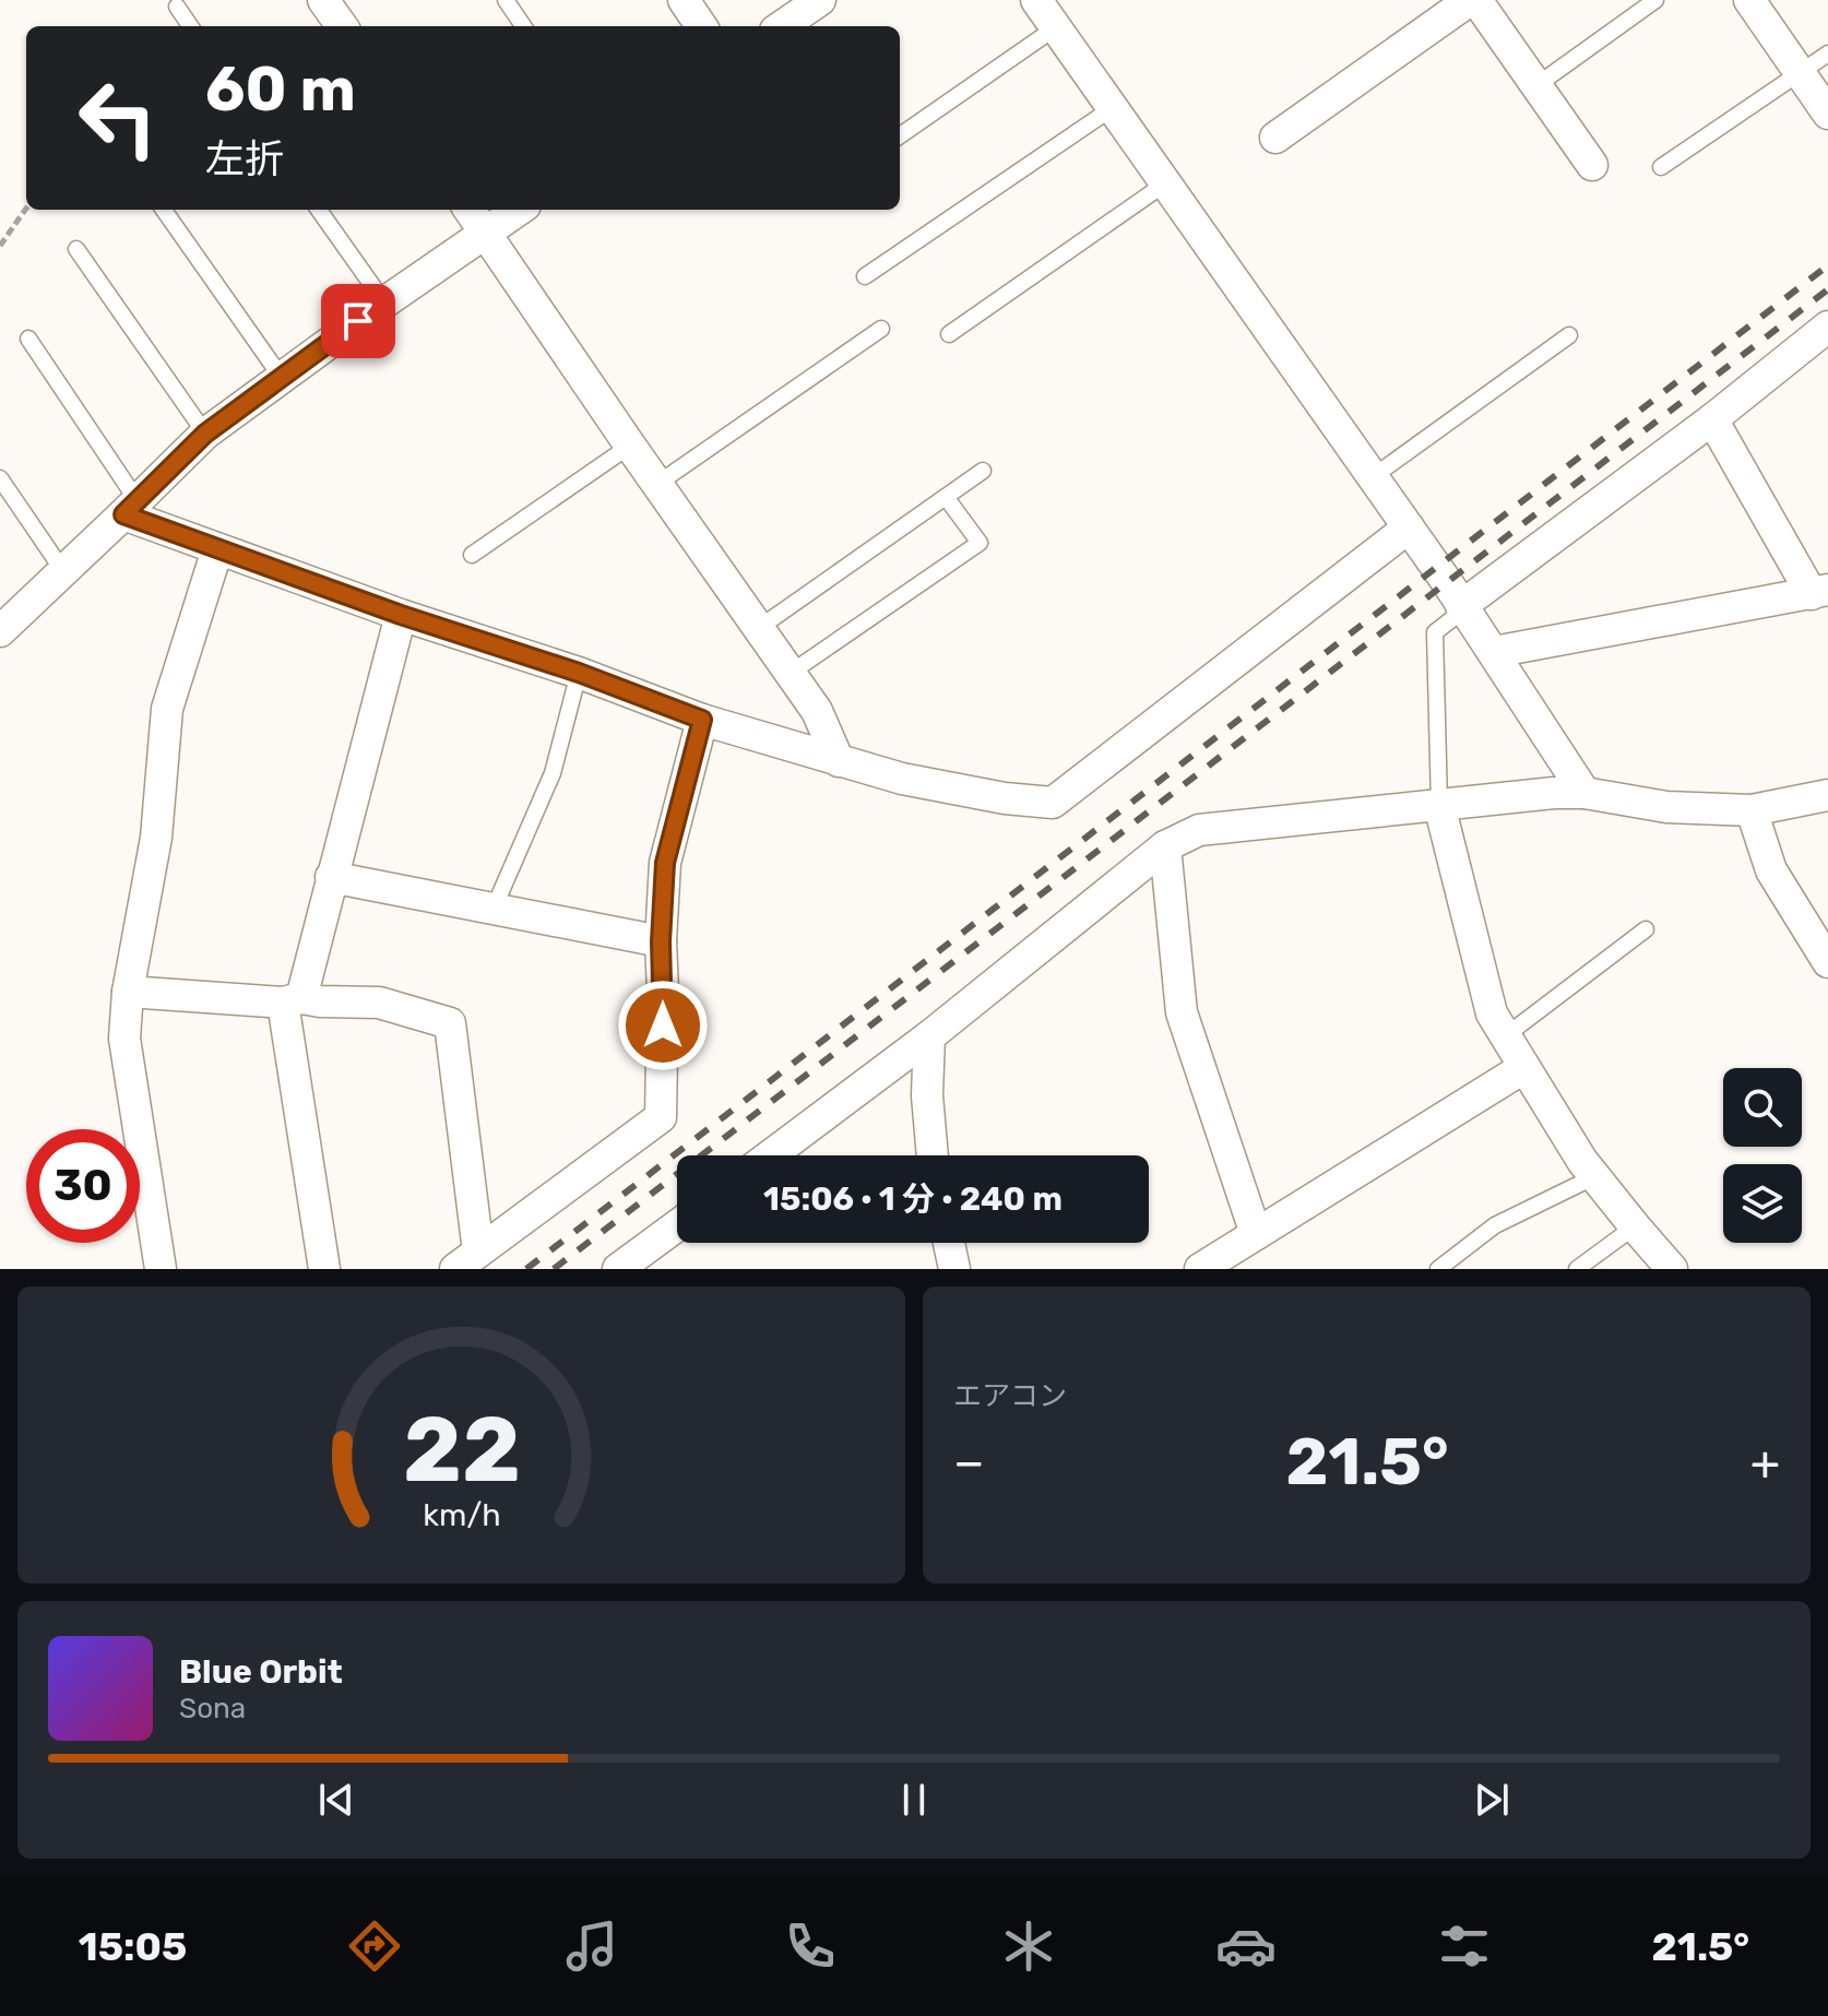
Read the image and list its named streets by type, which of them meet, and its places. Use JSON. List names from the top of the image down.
{
  "page": {
    "turn": ["60 m", "左折"],
    "limit": "30",
    "trip": "15:06 · 1 分 · 240 m",
    "tile": "エアコン",
    "heat": ["−", "21.5°", "+"],
    "song": ["Blue Orbit", "Sona"],
    "tabs": ["15:05", "21.5°"],
    "gauge": ["22", "km/h"]
  }
}
